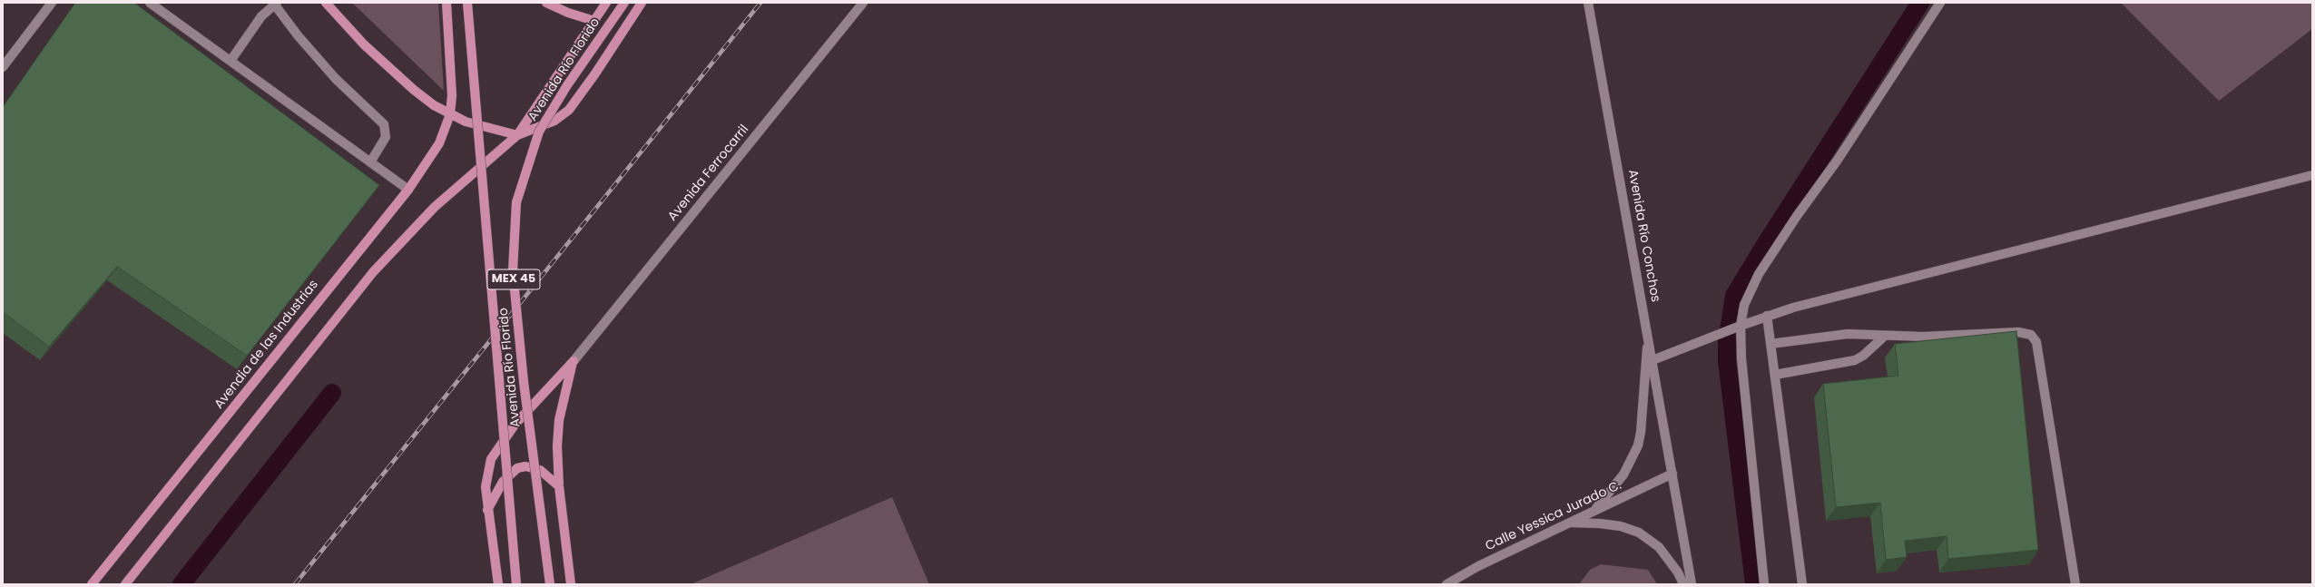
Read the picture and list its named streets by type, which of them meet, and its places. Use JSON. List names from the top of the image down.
{
  "streets": {
    "main road": ["Avenida Río Florido", "MEX 45", "Avendia de las Industrias"],
    "street": ["Avenida Ferrocarril", "Avenida Río Conchos", "Calle Yessica Jurado C."]
  },
  "crossings": [
    ["Avenida Río Conchos", "Calle Yessica Jurado C."]
  ]
}
